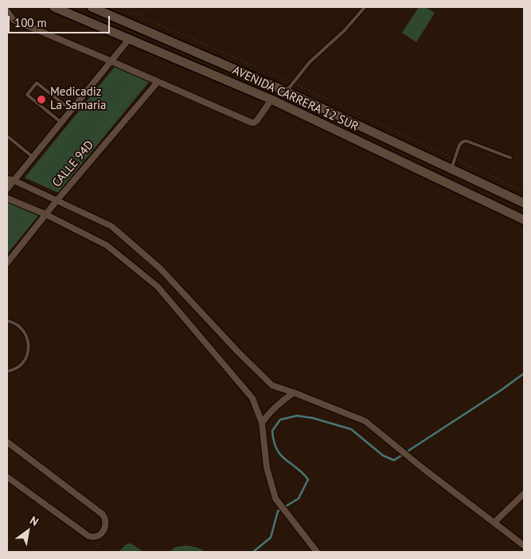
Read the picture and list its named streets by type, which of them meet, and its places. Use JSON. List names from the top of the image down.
{
  "streets": {
    "street": ["AVENIDA CARRERA 12 SUR", "CALLE 94D"]
  },
  "places": ["Medicadiz La Samaria"],
  "scale_bar": "100 m",
  "north": "top right"
}
